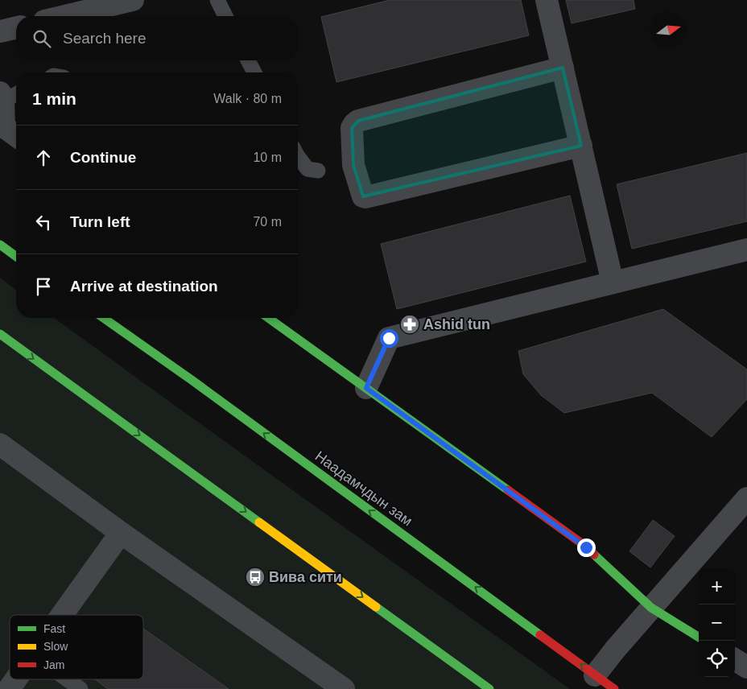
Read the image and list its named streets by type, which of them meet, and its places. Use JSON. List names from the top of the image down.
{
  "streets": {
    "main road": ["Наадамчдын зам"]
  },
  "places": {
    "pharmacy": ["Ashid tun"],
    "bus stop": ["Вива сити"]
  },
  "legend": ["Fast", "Slow", "Jam"],
  "north": "right",
  "page": {
    "search": "Search here",
    "heading": ["1 min", "Walk · 80 m"],
    "list": [
      ["Continue", "10 m"],
      ["Turn left", "70 m"],
      "Arrive at destination"
    ],
    "map_buttons": ["+", "−"]
  }
}
